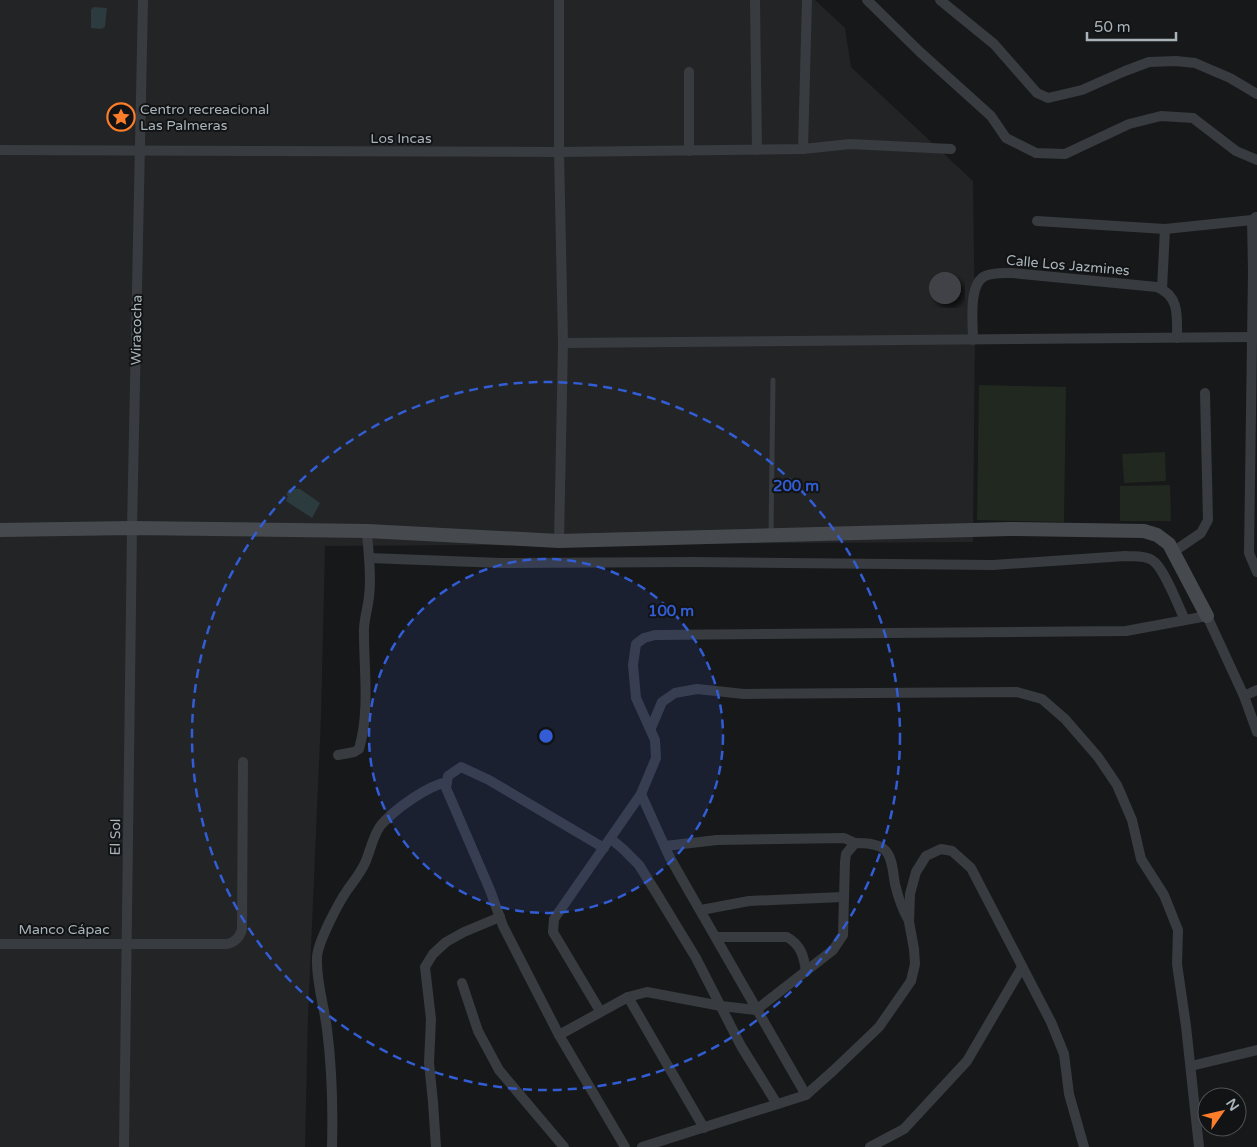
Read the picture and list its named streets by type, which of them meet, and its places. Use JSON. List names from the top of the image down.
{
  "streets": {
    "street": [
      "Los Incas",
      "Calle Los Jazmines",
      "Wiracocha",
      "El Sol",
      "Manco Cápac"
    ]
  },
  "crossings": [
    ["Los Incas", "Wiracocha"],
    ["Wiracocha", "El Sol"],
    ["El Sol", "Manco Cápac"]
  ],
  "places": {
    "place": ["Centro recreacional Las Palmeras"]
  },
  "scale_bar": "50 m",
  "north": "top right",
  "rings": ["200 m", "100 m"]
}
